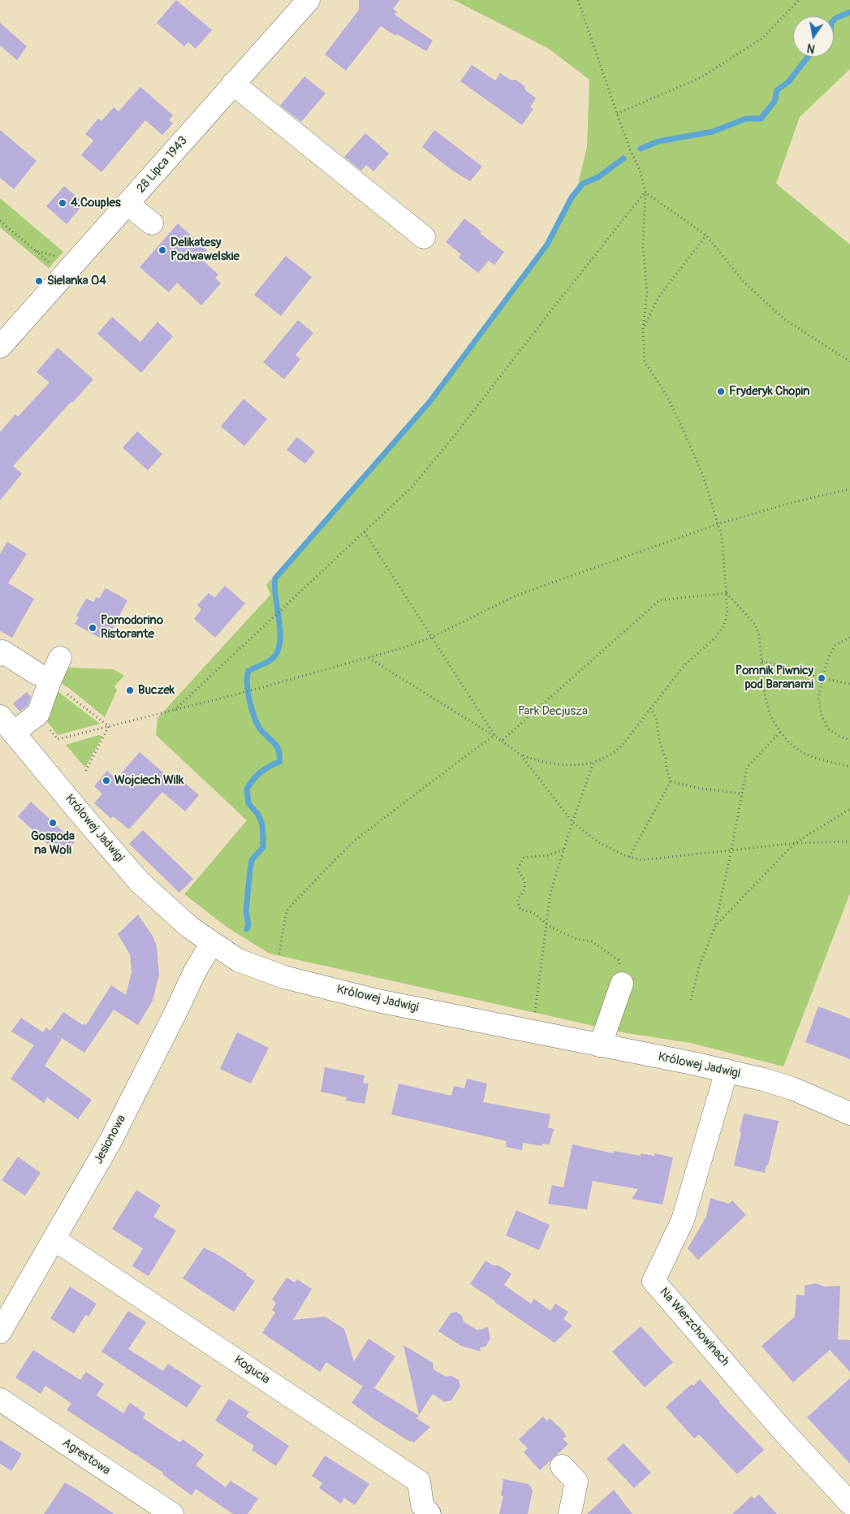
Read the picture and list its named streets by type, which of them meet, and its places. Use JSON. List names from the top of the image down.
{
  "streets": {
    "street": [
      "28 Lipca 1943",
      "Królowej Jadwigi",
      "Jesionowa",
      "Na Wierzchowinach",
      "Kogucia",
      "Agrestowa"
    ]
  },
  "crossings": [
    ["Królowej Jadwigi", "Jesionowa"],
    ["Królowej Jadwigi", "Na Wierzchowinach"],
    ["Jesionowa", "Kogucia"]
  ],
  "parks": ["Park Decjusza"],
  "places": [
    "4.Couples",
    "Delikatesy Podwawelskie",
    "Sielanka 04",
    "Fryderyk Chopin",
    "Pomodorino Ristorante",
    "Pomnik Piwnicy pod Baranami",
    "Buczek",
    "Wojciech Wilk",
    "Gospoda na Woli"
  ],
  "north": "bottom"
}
